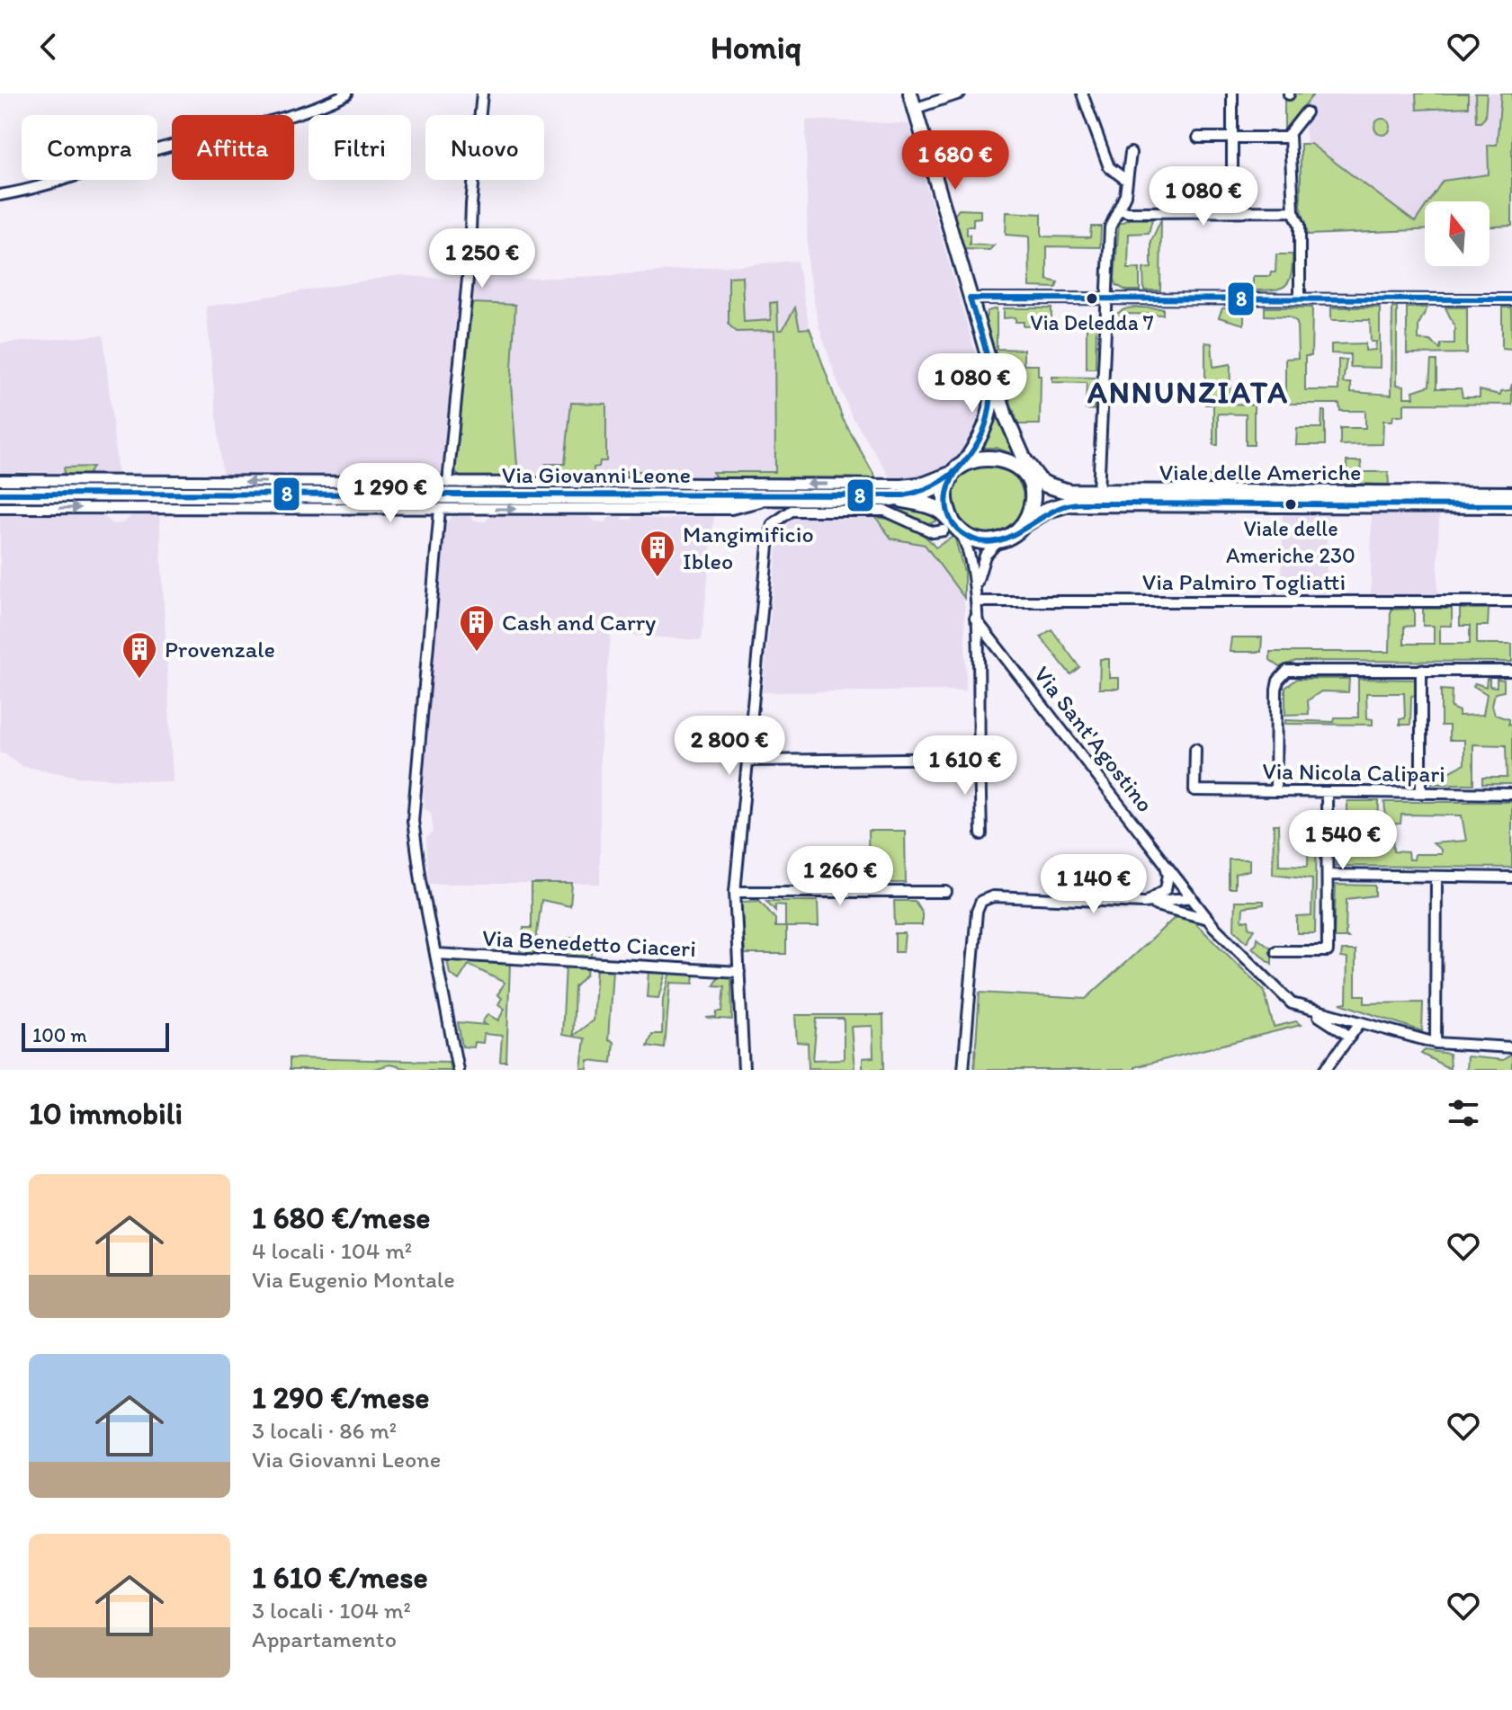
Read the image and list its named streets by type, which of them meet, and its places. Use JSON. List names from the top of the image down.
{
  "streets": {
    "main road": ["Viale delle Americhe", "Via Giovanni Leone"],
    "street": [
      "Via Palmiro Togliatti",
      "Via Sant'Agostino",
      "Via Nicola Calipari",
      "Via Benedetto Ciaceri"
    ]
  },
  "districts": ["ANNUNZIATA"],
  "places": {
    "other": ["Via Deledda 7", "Viale delle Americhe 230"],
    "building": ["Mangimificio Ibleo", "Cash and Carry", "Provenzale"]
  },
  "lines": ["transit line 8"],
  "scale_bar": "100 m",
  "north": "top",
  "page": {
    "header": "Homiq",
    "chip": [
      "Compra",
      "Affitta",
      "Filtri",
      "Nuovo"
    ],
    "price": [
      "1 680 €",
      "1 080 €",
      "1 250 €",
      "1 080 €",
      "1 290 €",
      "2 800 €",
      "1 610 €",
      "1 540 €",
      "1 260 €",
      "1 140 €"
    ],
    "scale": "100 m",
    "heading": "10 immobili",
    "list": [
      {
        "name": "1 680 €/mese",
        "note": "4 locali · 104 m² · Via Eugenio Montale"
      },
      {
        "name": "1 290 €/mese",
        "note": "3 locali · 86 m² · Via Giovanni Leone"
      },
      {
        "name": "1 610 €/mese",
        "note": "3 locali · 104 m² · Appartamento"
      }
    ]
  }
}
